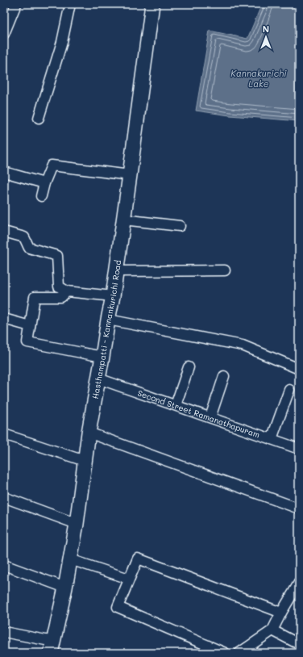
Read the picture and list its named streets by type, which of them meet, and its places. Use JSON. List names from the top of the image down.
{
  "streets": {
    "main road": ["Hasthampatti - Kannankurichi Road"],
    "street": ["Second Street Ramanathapuram"]
  },
  "crossings": [
    ["Hasthampatti - Kannankurichi Road", "Second Street Ramanathapuram"]
  ],
  "water": ["Kannakurichi Lake"],
  "north": "top"
}
